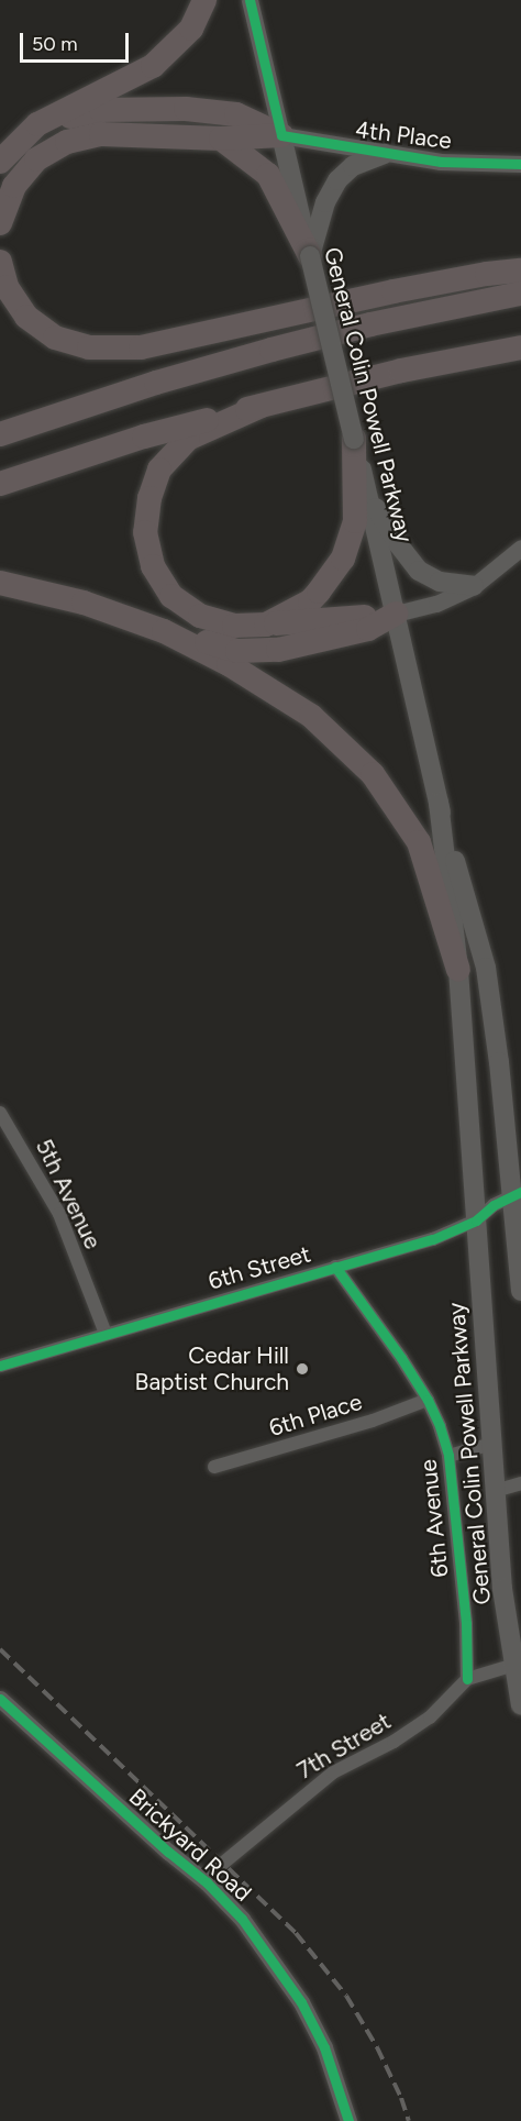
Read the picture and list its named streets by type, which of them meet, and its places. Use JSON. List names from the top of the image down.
{
  "streets": {
    "main road": ["General Colin Powell Parkway"],
    "street": [
      "4th Place",
      "5th Avenue",
      "6th Street",
      "6th Place",
      "6th Avenue",
      "7th Street",
      "Brickyard Road"
    ]
  },
  "crossings": [
    ["4th Place", "General Colin Powell Parkway"],
    ["General Colin Powell Parkway", "6th Street"],
    ["General Colin Powell Parkway", "7th Street"],
    ["5th Avenue", "6th Street"],
    ["6th Street", "6th Avenue"],
    ["6th Place", "6th Avenue"],
    ["6th Avenue", "7th Street"],
    ["7th Street", "Brickyard Road"]
  ],
  "places": ["Cedar Hill Baptist Church"],
  "scale_bar": "50 m"
}
